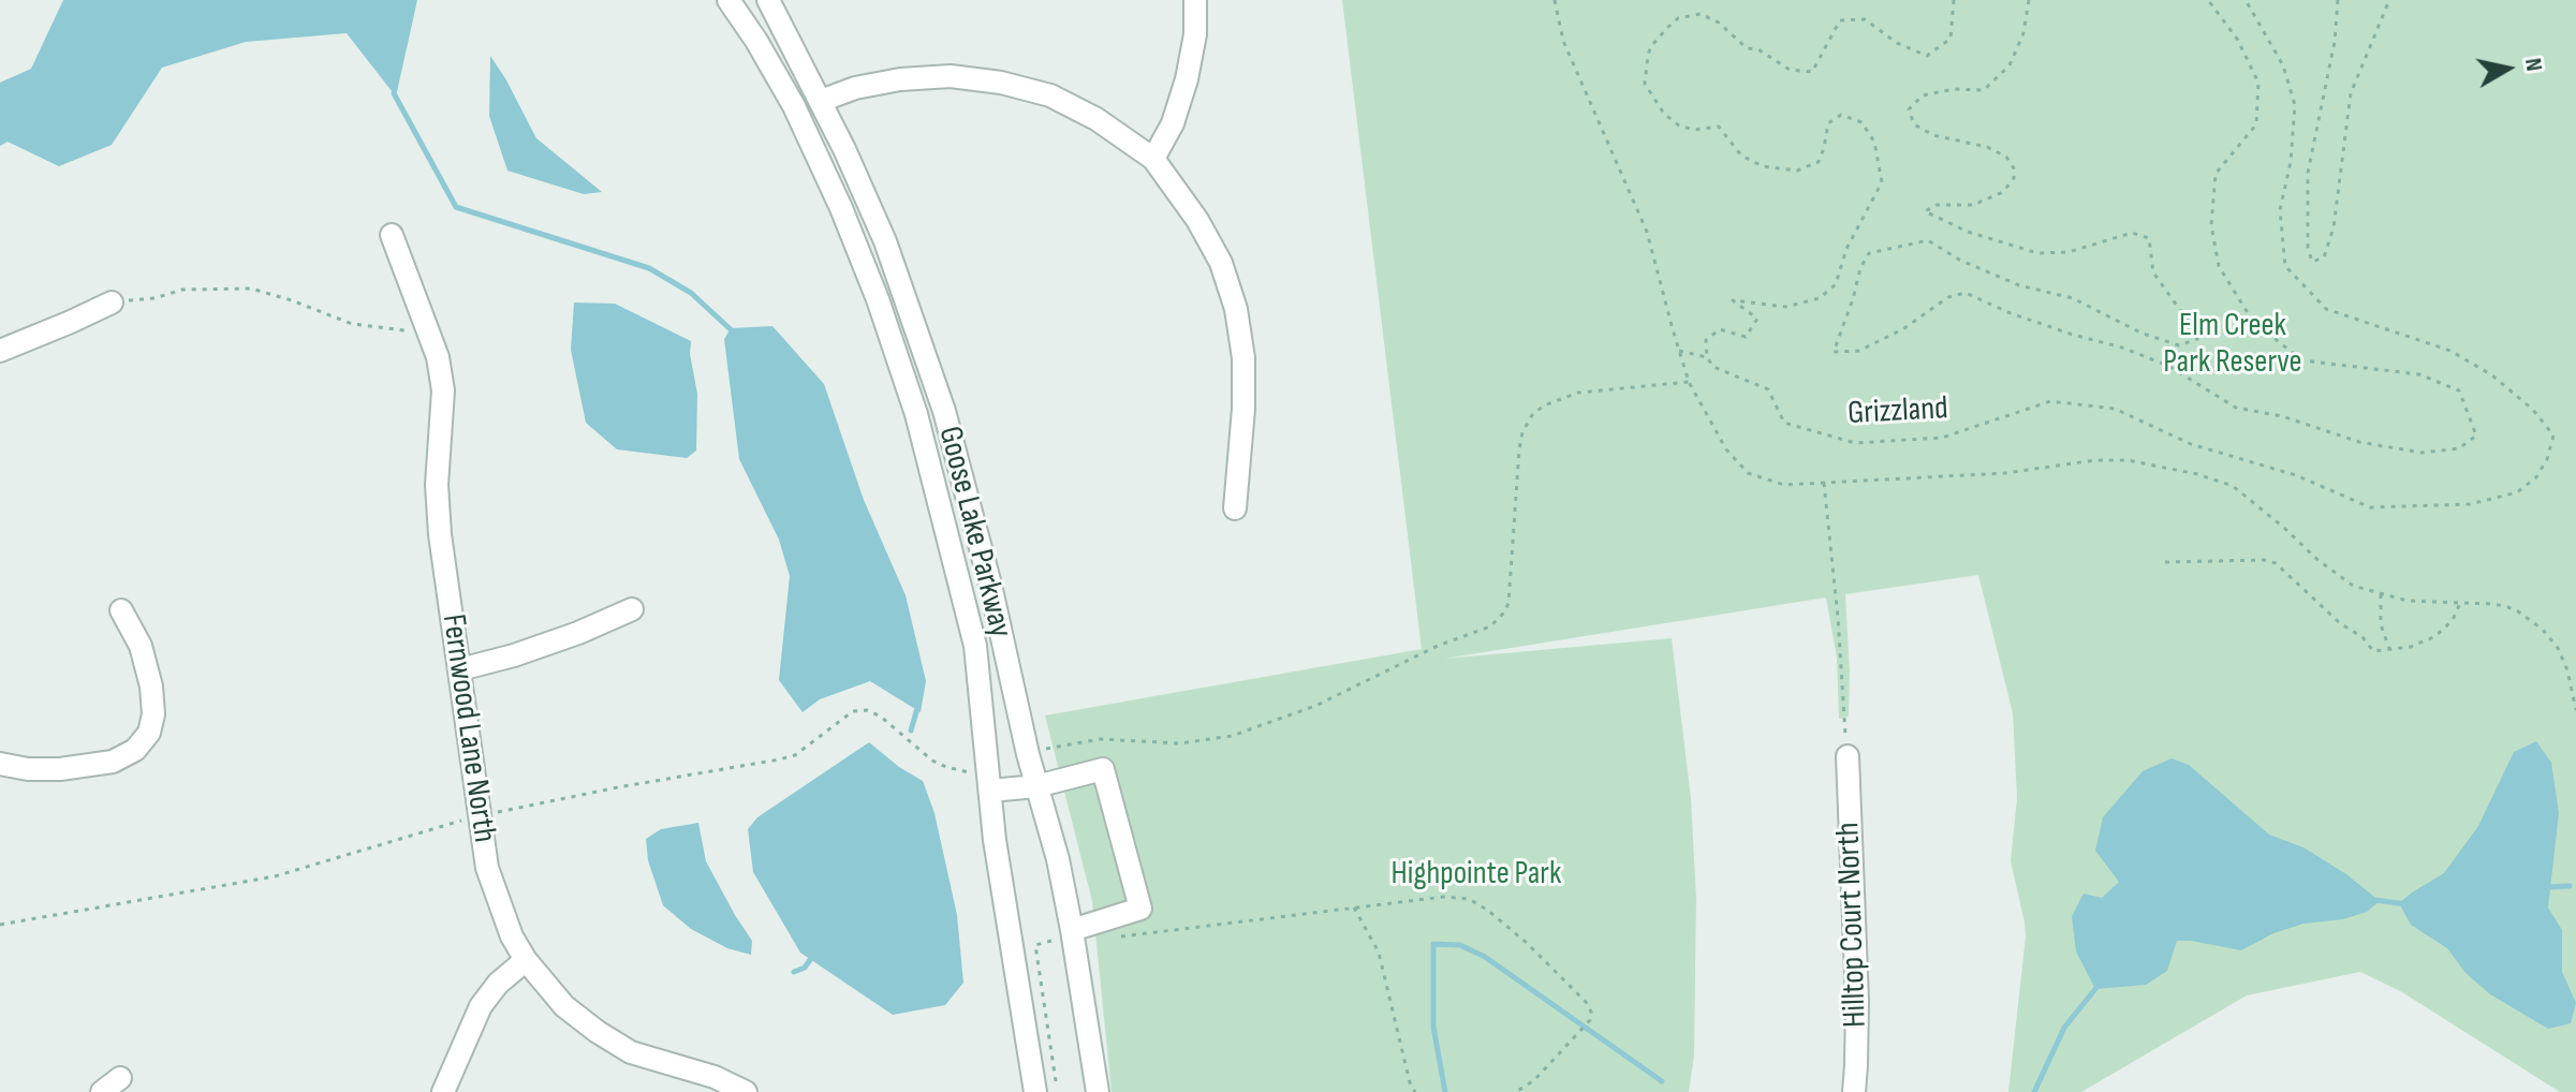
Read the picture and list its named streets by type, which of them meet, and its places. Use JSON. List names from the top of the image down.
{
  "streets": {
    "street": ["Goose Lake Parkway", "Fernwood Lane North", "Hilltop Court North"],
    "path": ["Grizzland"]
  },
  "parks": ["Elm Creek Park Reserve", "Highpointe Park"],
  "north": "right"
}
